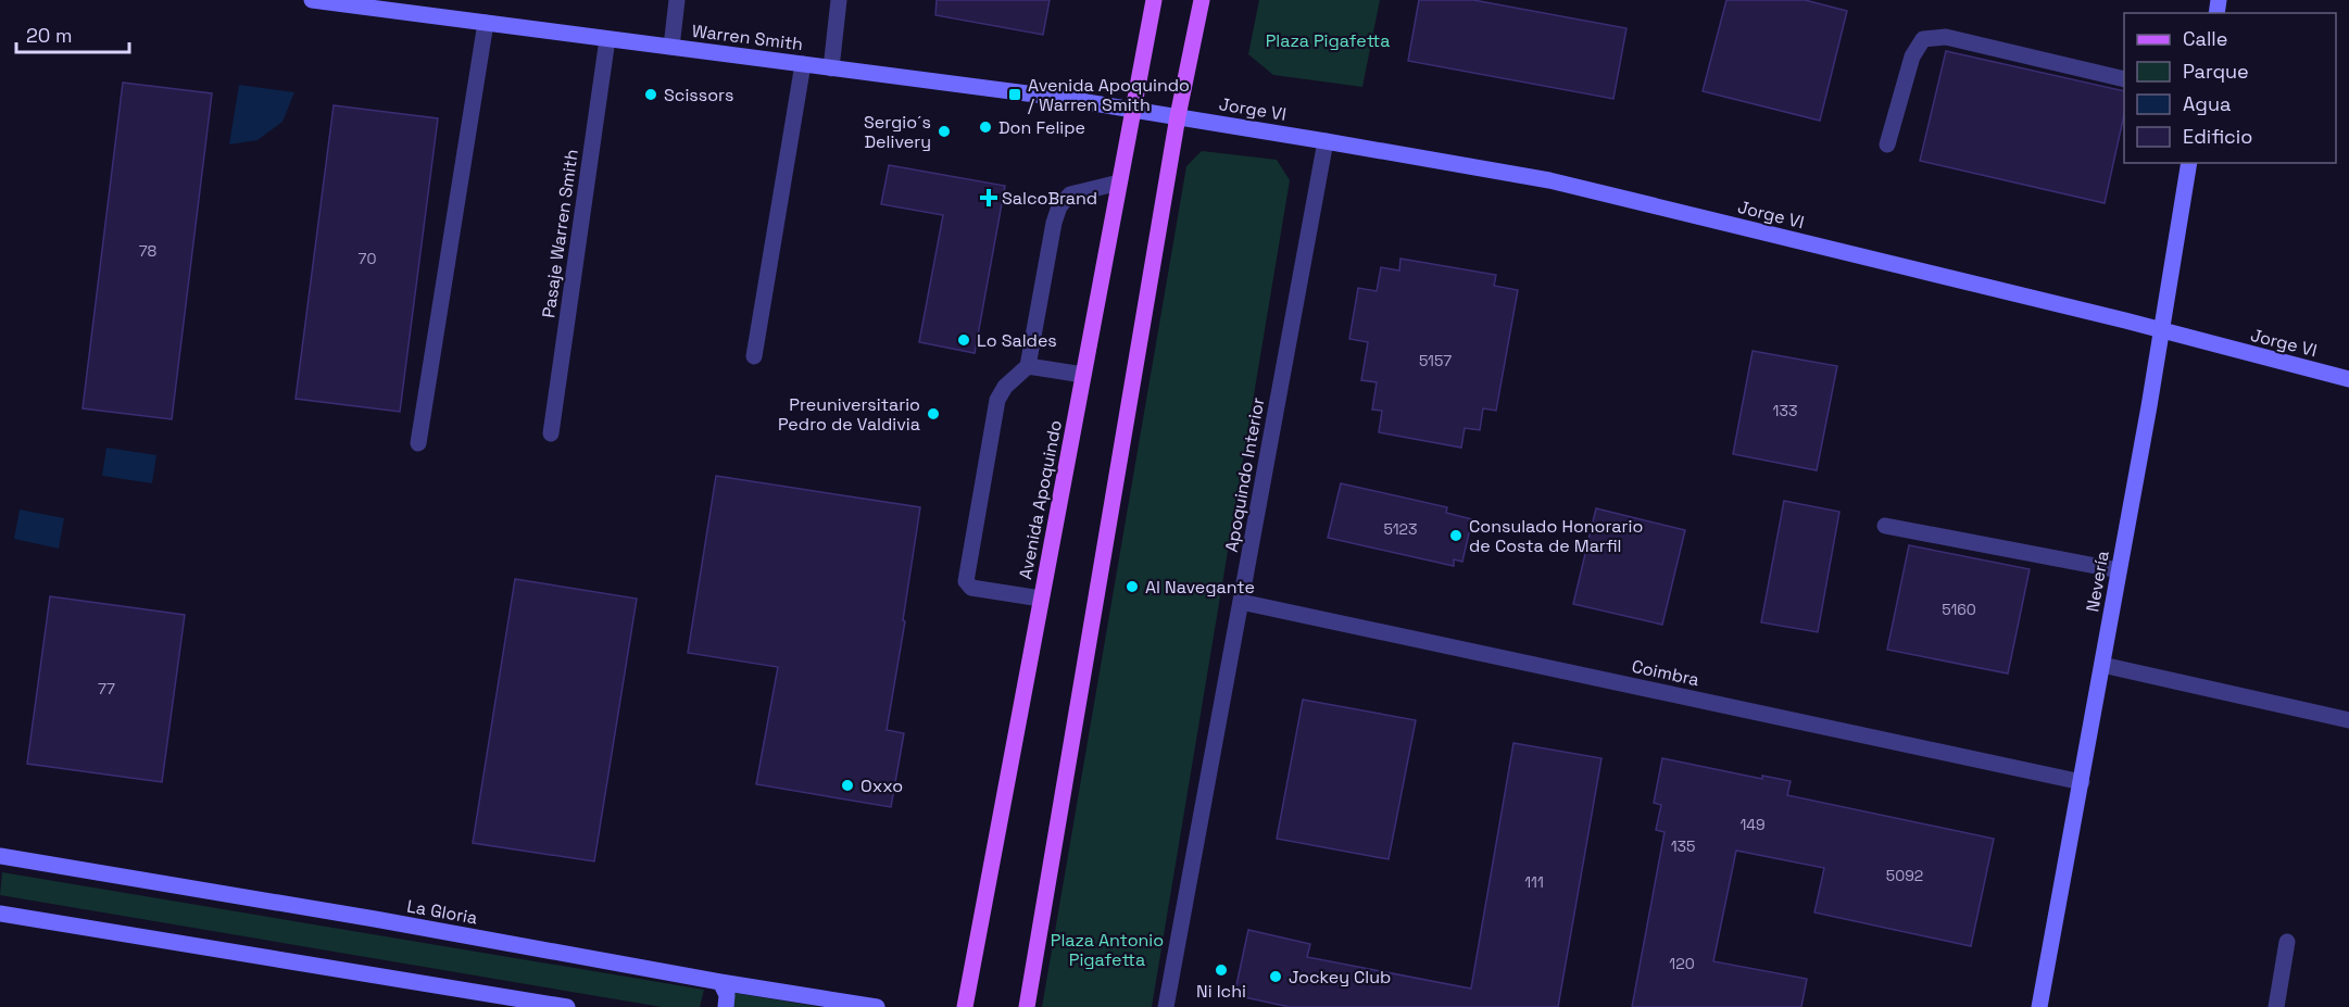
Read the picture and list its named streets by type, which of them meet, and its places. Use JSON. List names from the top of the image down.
{
  "streets": {
    "main road": ["Avenida Apoquindo"],
    "street": [
      "Warren Smith",
      "Jorge VI",
      "Pasaje Warren Smith",
      "Apoquindo Interior",
      "Nevería",
      "Coimbra",
      "La Gloria"
    ]
  },
  "crossings": [
    ["Warren Smith", "Jorge VI"],
    ["Warren Smith", "Pasaje Warren Smith"],
    ["Warren Smith", "Avenida Apoquindo"],
    ["Jorge VI", "Apoquindo Interior"],
    ["Jorge VI", "Nevería"],
    ["Apoquindo Interior", "Coimbra"],
    ["Nevería", "Coimbra"]
  ],
  "parks": ["Plaza Pigafetta", "Plaza Antonio Pigafetta"],
  "places": {
    "other": [
      "Scissors",
      "Don Felipe",
      "Sergio´s Delivery",
      "Lo Saldes",
      "Preuniversitario Pedro de Valdivia",
      "Consulado Honorario de Costa de Marfil",
      "Al Navegante",
      "Oxxo",
      "Ni Ichi",
      "Jockey Club"
    ],
    "transit": ["Avenida Apoquindo / Warren Smith"],
    "health": ["SalcoBrand"]
  },
  "house_numbers": [
    "78",
    "70",
    "5157",
    "133",
    "5123",
    "5160",
    "77",
    "149",
    "135",
    "5092",
    "111",
    "120"
  ],
  "legend": [
    "Calle",
    "Parque",
    "Agua",
    "Edificio"
  ],
  "scale_bar": "20 m"
}
